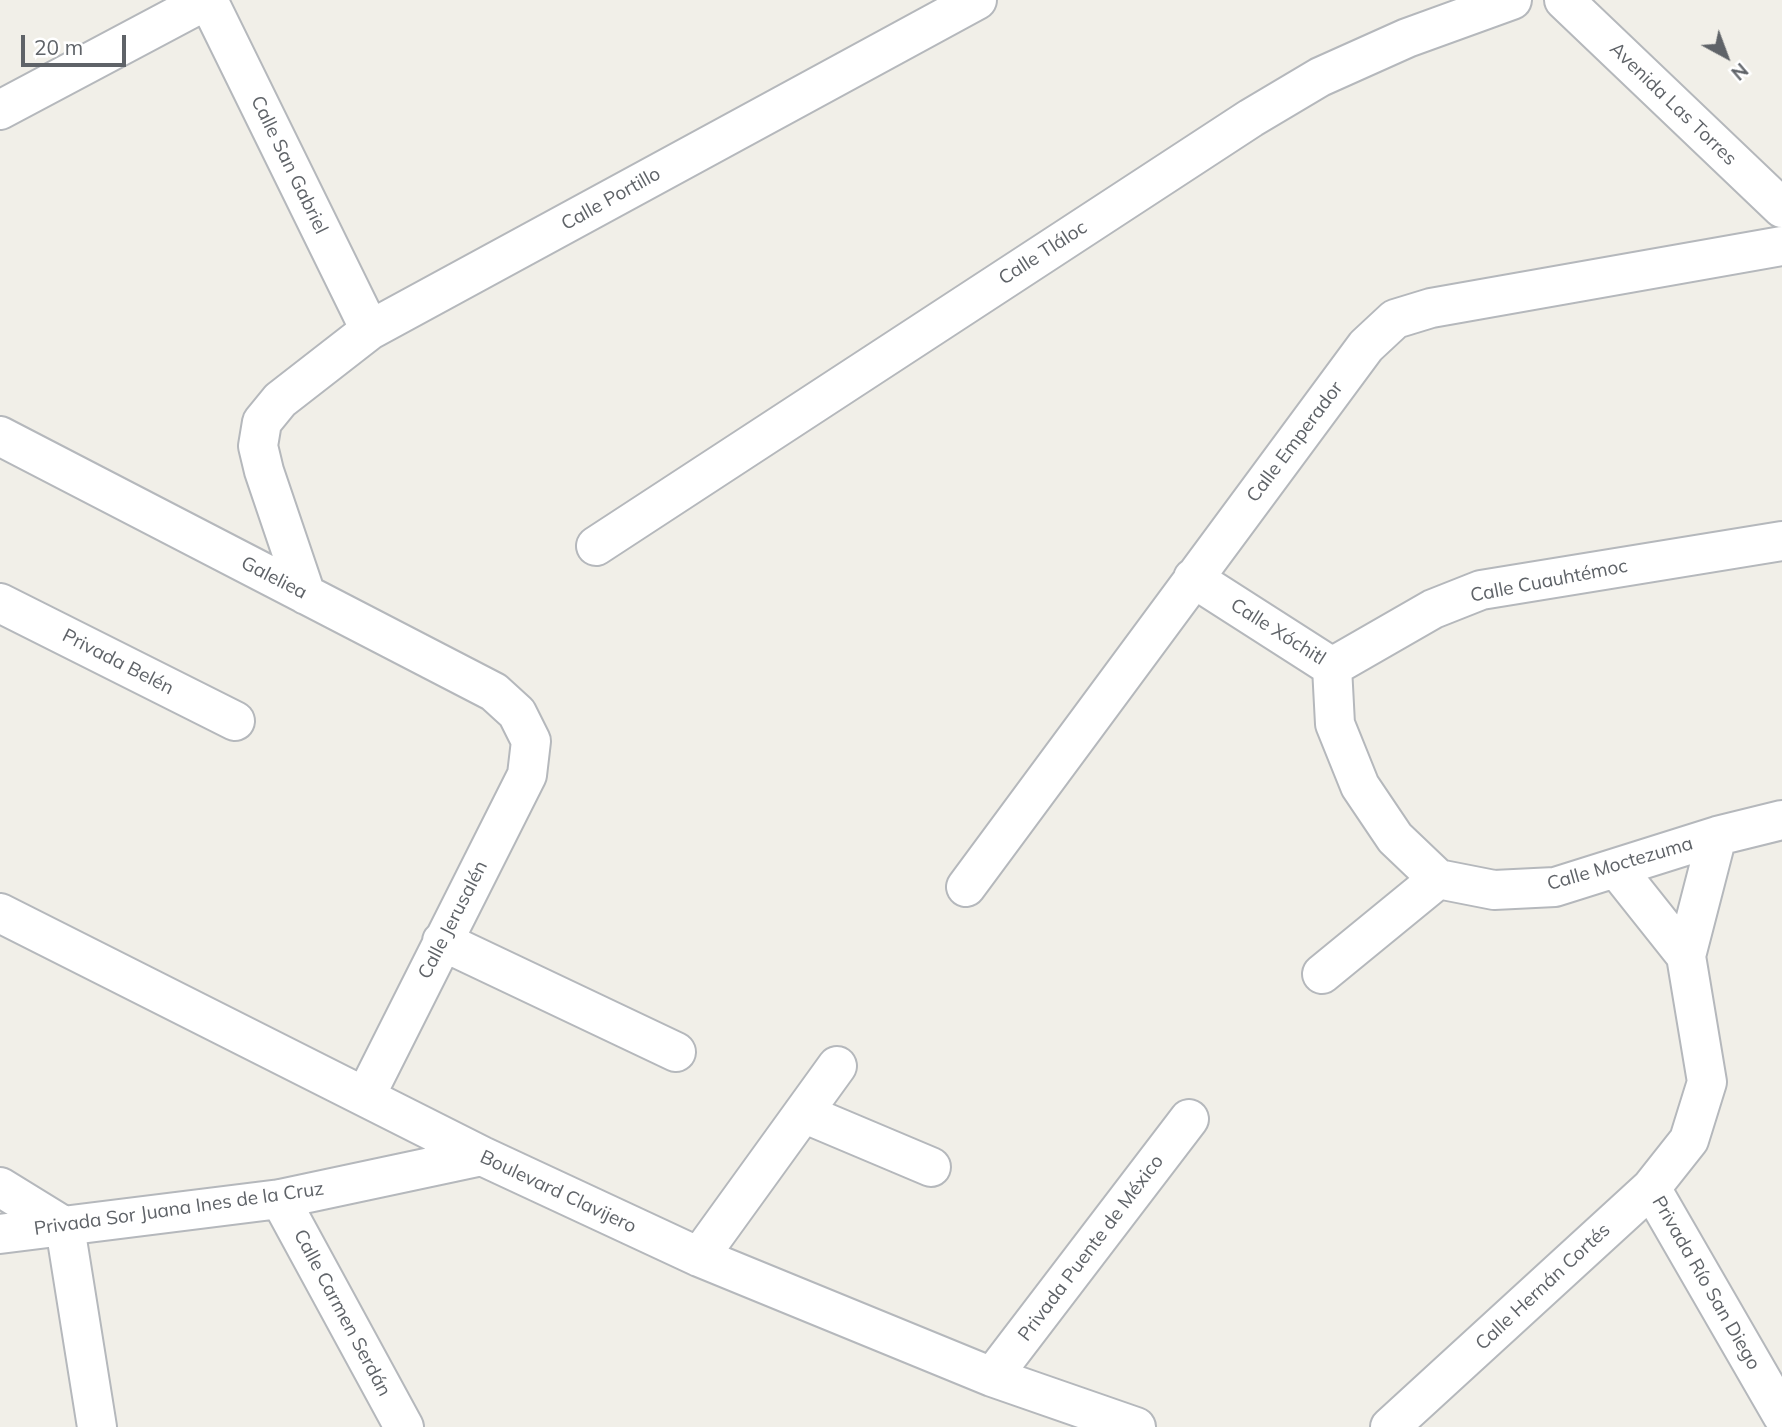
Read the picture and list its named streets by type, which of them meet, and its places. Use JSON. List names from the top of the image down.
{
  "streets": {
    "street": [
      "Avenida Las Torres",
      "Calle San Gabriel",
      "Calle Portillo",
      "Calle Tláloc",
      "Calle Emperador",
      "Galeliea",
      "Calle Cuauhtémoc",
      "Calle Xóchitl",
      "Privada Belén",
      "Calle Moctezuma",
      "Calle Jerusalén",
      "Boulevard Clavijero",
      "Privada Sor Juana Ines de la Cruz",
      "Privada Puente de México",
      "Privada Río San Diego",
      "Calle Hernán Cortés",
      "Calle Carmen Serdán"
    ]
  },
  "crossings": [
    ["Calle San Gabriel", "Calle Portillo"],
    ["Calle Portillo", "Galeliea"],
    ["Calle Emperador", "Calle Xóchitl"],
    ["Galeliea", "Calle Jerusalén"],
    ["Calle Cuauhtémoc", "Calle Xóchitl"],
    ["Calle Xóchitl", "Calle Moctezuma"],
    ["Calle Jerusalén", "Boulevard Clavijero"],
    ["Boulevard Clavijero", "Privada Sor Juana Ines de la Cruz"],
    ["Boulevard Clavijero", "Privada Puente de México"],
    ["Privada Sor Juana Ines de la Cruz", "Calle Carmen Serdán"],
    ["Privada Río San Diego", "Calle Hernán Cortés"]
  ],
  "scale_bar": "20 m",
  "north": "bottom right"
}
